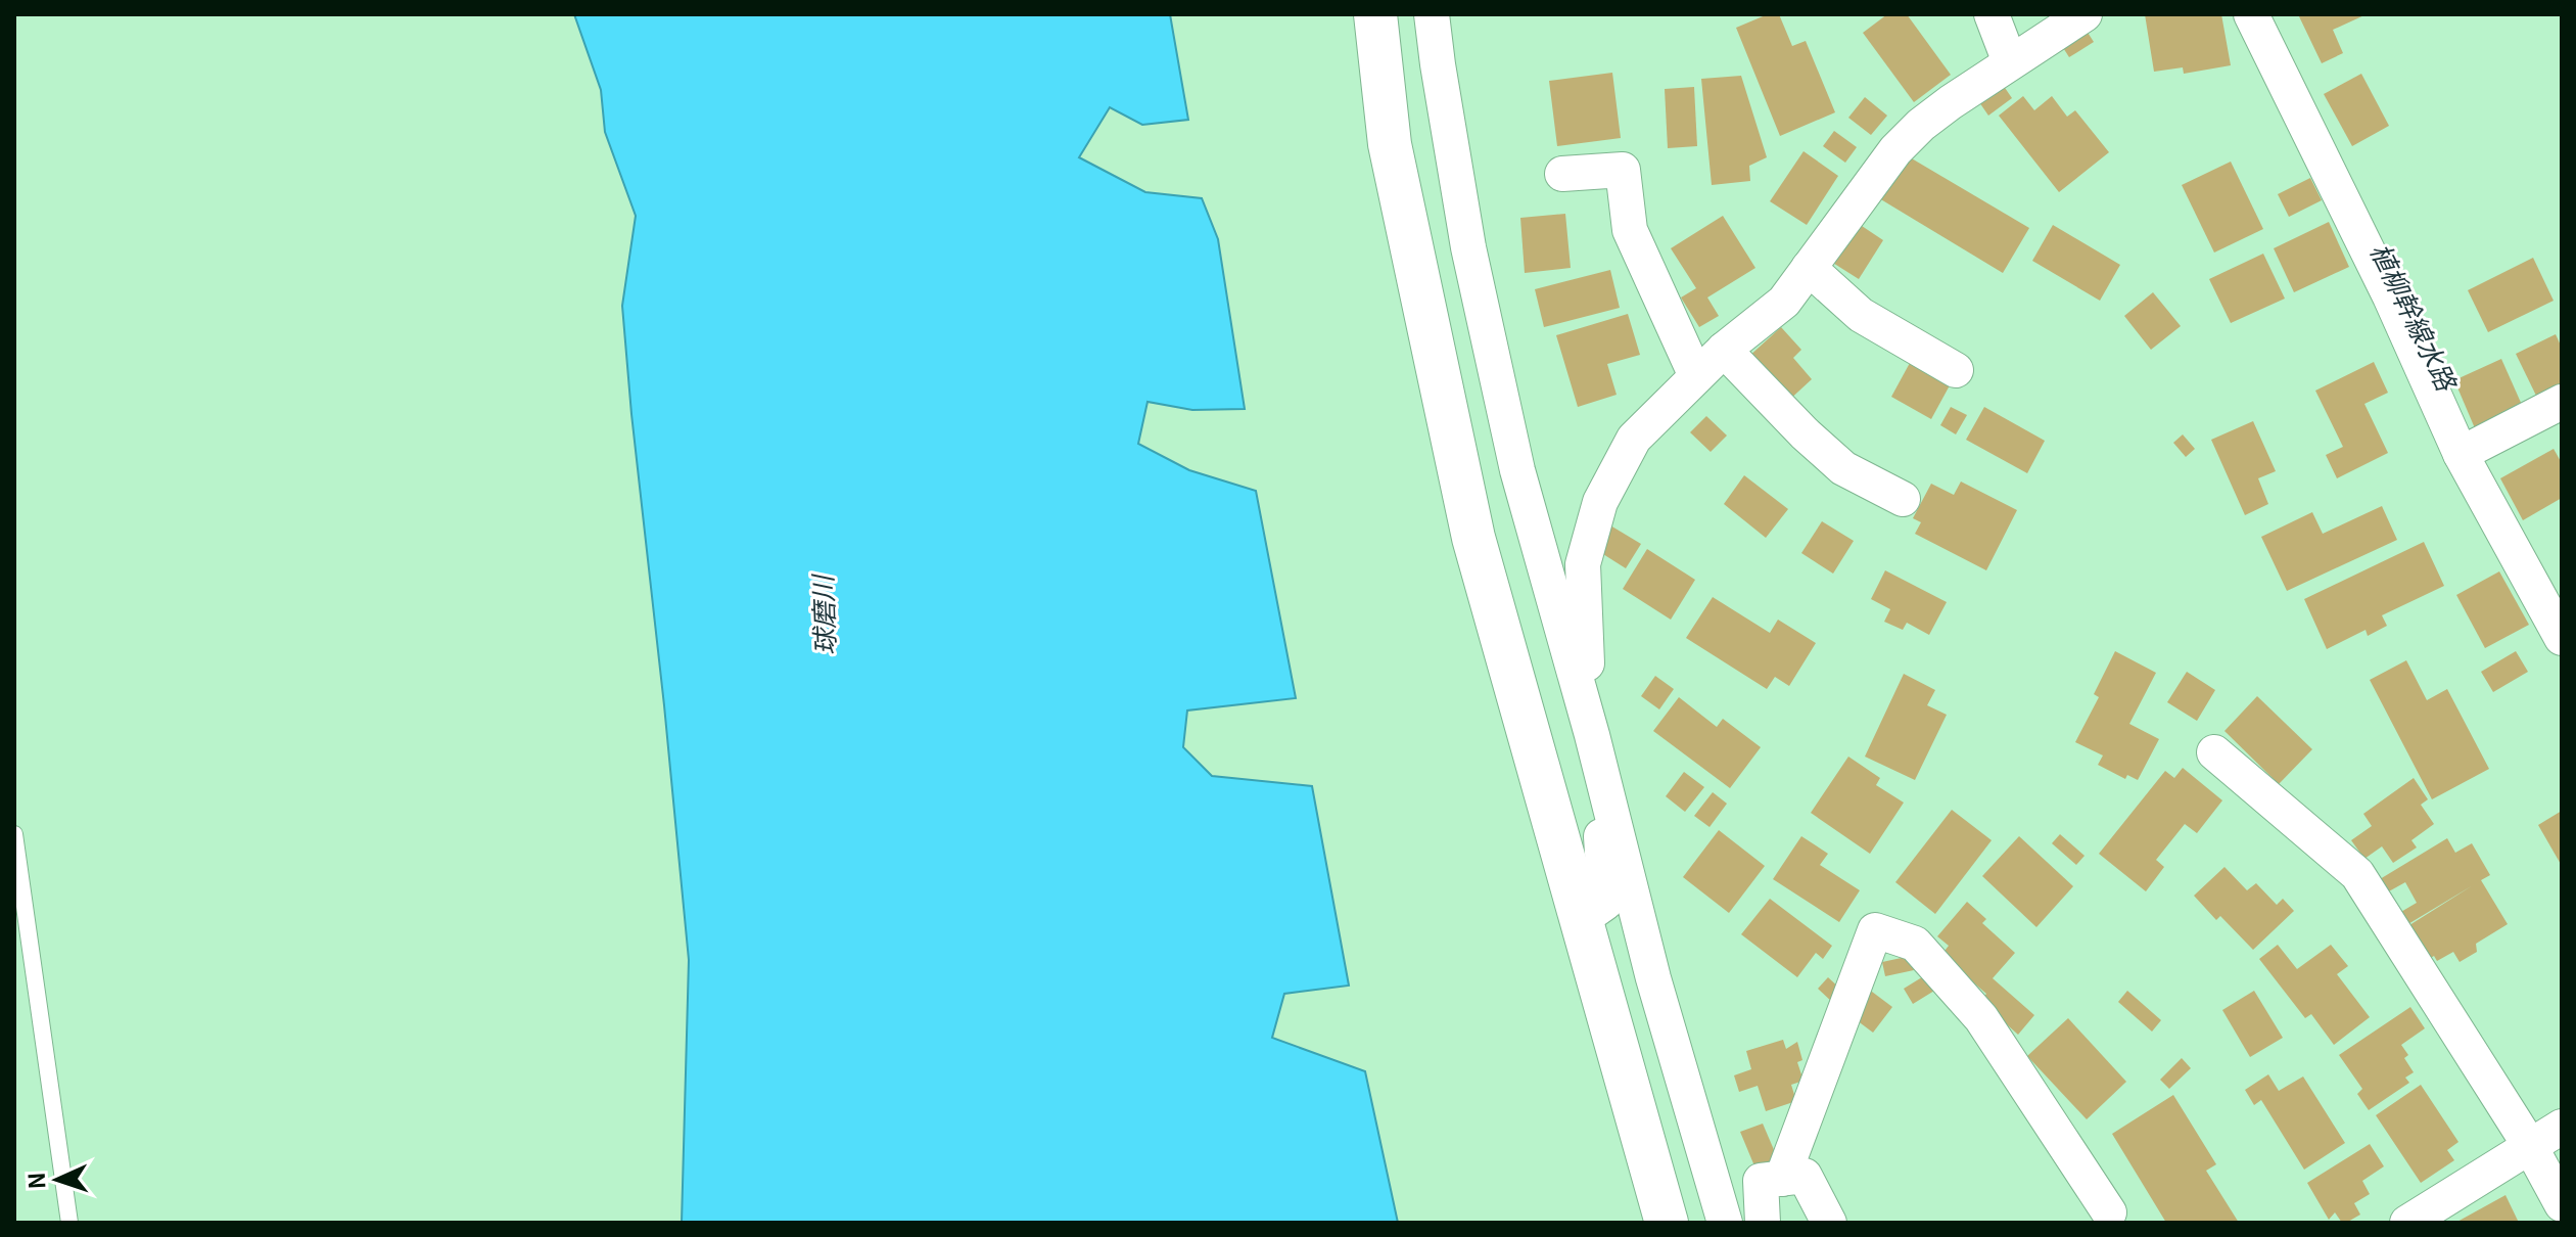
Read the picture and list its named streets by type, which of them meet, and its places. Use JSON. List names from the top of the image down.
{
  "water": ["植柳幹線水路", "球磨川"],
  "north": "left"
}
